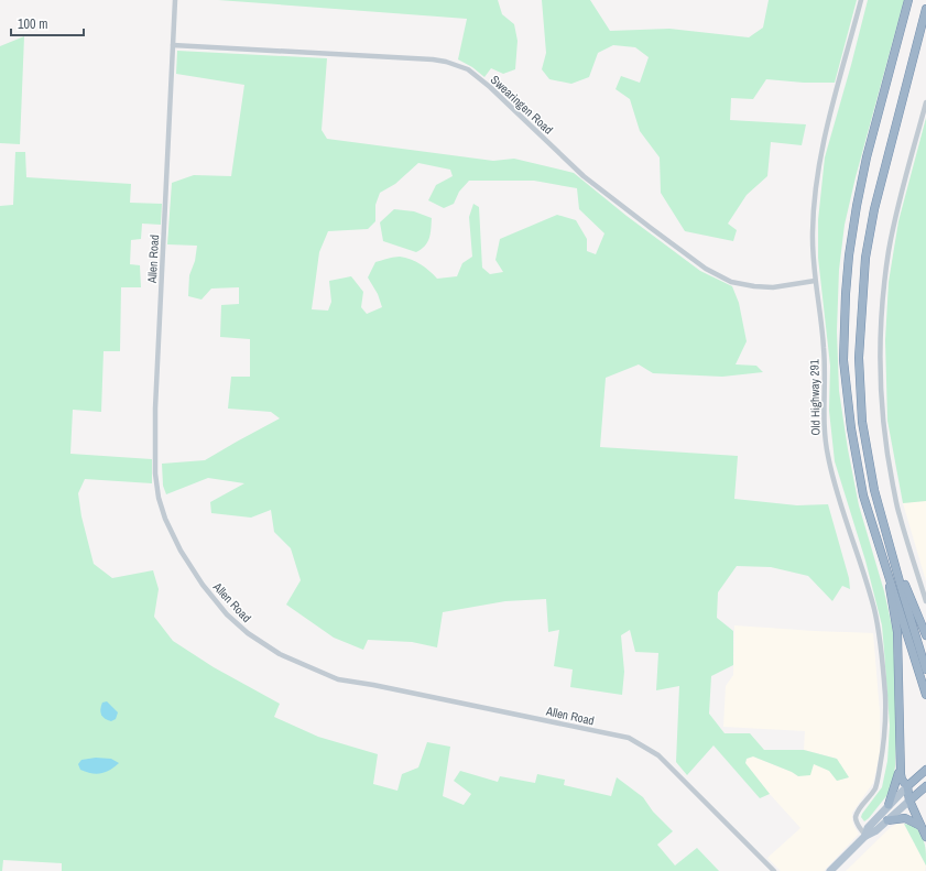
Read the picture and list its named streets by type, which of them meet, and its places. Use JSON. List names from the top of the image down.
{
  "streets": {
    "street": ["Swearingen Road", "Allen Road", "Old Highway 291"]
  },
  "crossings": [
    ["Swearingen Road", "Allen Road"],
    ["Swearingen Road", "Old Highway 291"]
  ],
  "scale_bar": "100 m"
}
